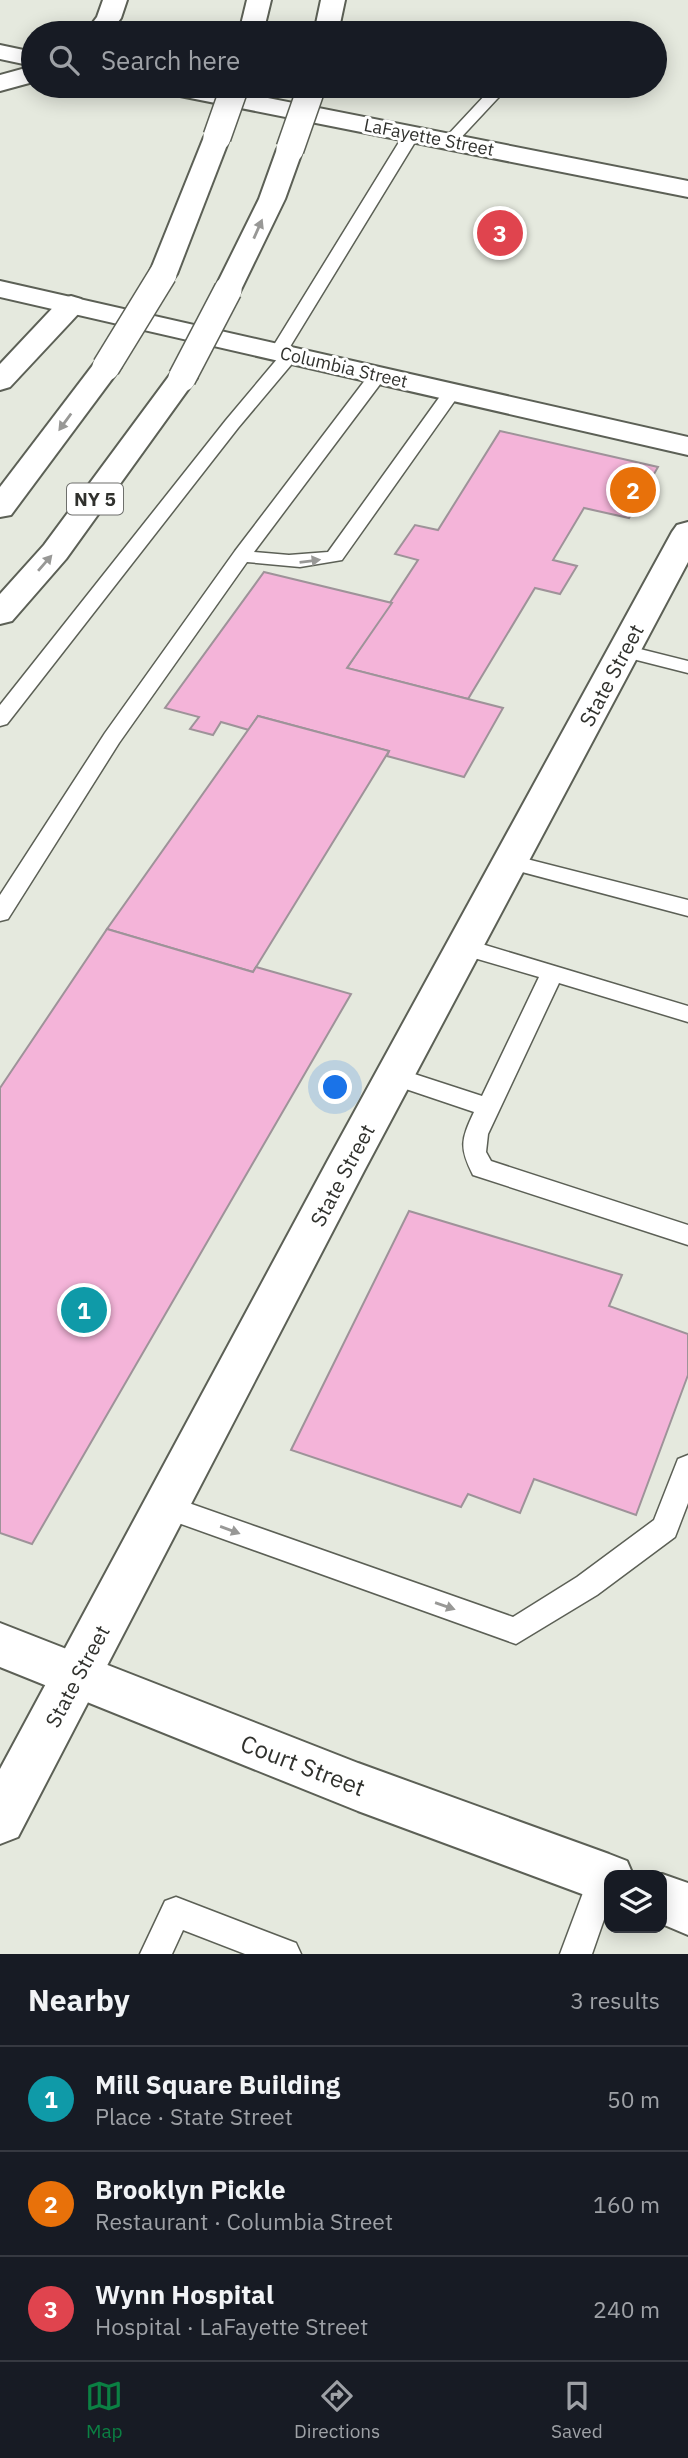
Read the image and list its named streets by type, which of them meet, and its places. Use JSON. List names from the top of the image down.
{
  "streets": {
    "main road": [
      "LaFayette Street",
      "Columbia Street",
      "NY 5",
      "State Street",
      "Court Street"
    ]
  },
  "crossings": [
    ["State Street", "Court Street"]
  ],
  "page": {
    "search": "Search here",
    "pins": ["3", "2", "1"],
    "heading": ["Nearby", "3 results"],
    "list": [
      {
        "mark": "1",
        "name": "Mill Square Building",
        "note": "Place · State Street",
        "value": "50 m"
      },
      {
        "mark": "2",
        "name": "Brooklyn Pickle",
        "note": "Restaurant · Columbia Street",
        "value": "160 m"
      },
      {
        "mark": "3",
        "name": "Wynn Hospital",
        "note": "Hospital · LaFayette Street",
        "value": "240 m"
      }
    ],
    "nav": ["Map", "Directions", "Saved"]
  }
}
